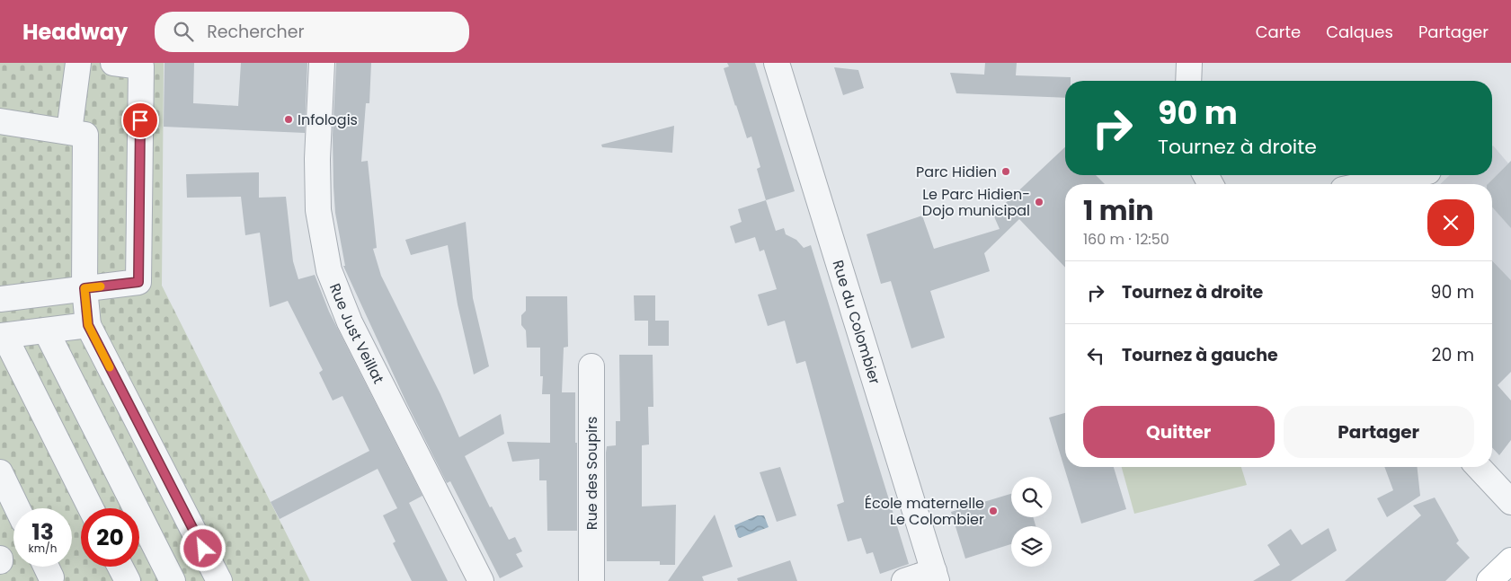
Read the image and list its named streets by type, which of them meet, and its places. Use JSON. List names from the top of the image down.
{
  "streets": {
    "street": ["Rue du Colombier", "Rue Just Veillat", "Rue des Soupirs"]
  },
  "places": [
    "Infologis",
    "Parc Hidien",
    "Le Parc Hidien- Dojo municipal",
    "École maternelle Le Colombier"
  ],
  "page": {
    "header": "Headway",
    "search": "Rechercher",
    "nav": ["Carte", "Calques", "Partager"],
    "turn": ["90 m", "Tournez à droite"],
    "heading": ["1 min", "160 m · 12:50"],
    "list": [
      {
        "name": "Tournez à droite",
        "value": "90 m"
      },
      {
        "name": "Tournez à gauche",
        "value": "20 m"
      }
    ],
    "buttons": ["Quitter", "Partager"],
    "speed": "13 km/h",
    "limit": "20"
  }
}
